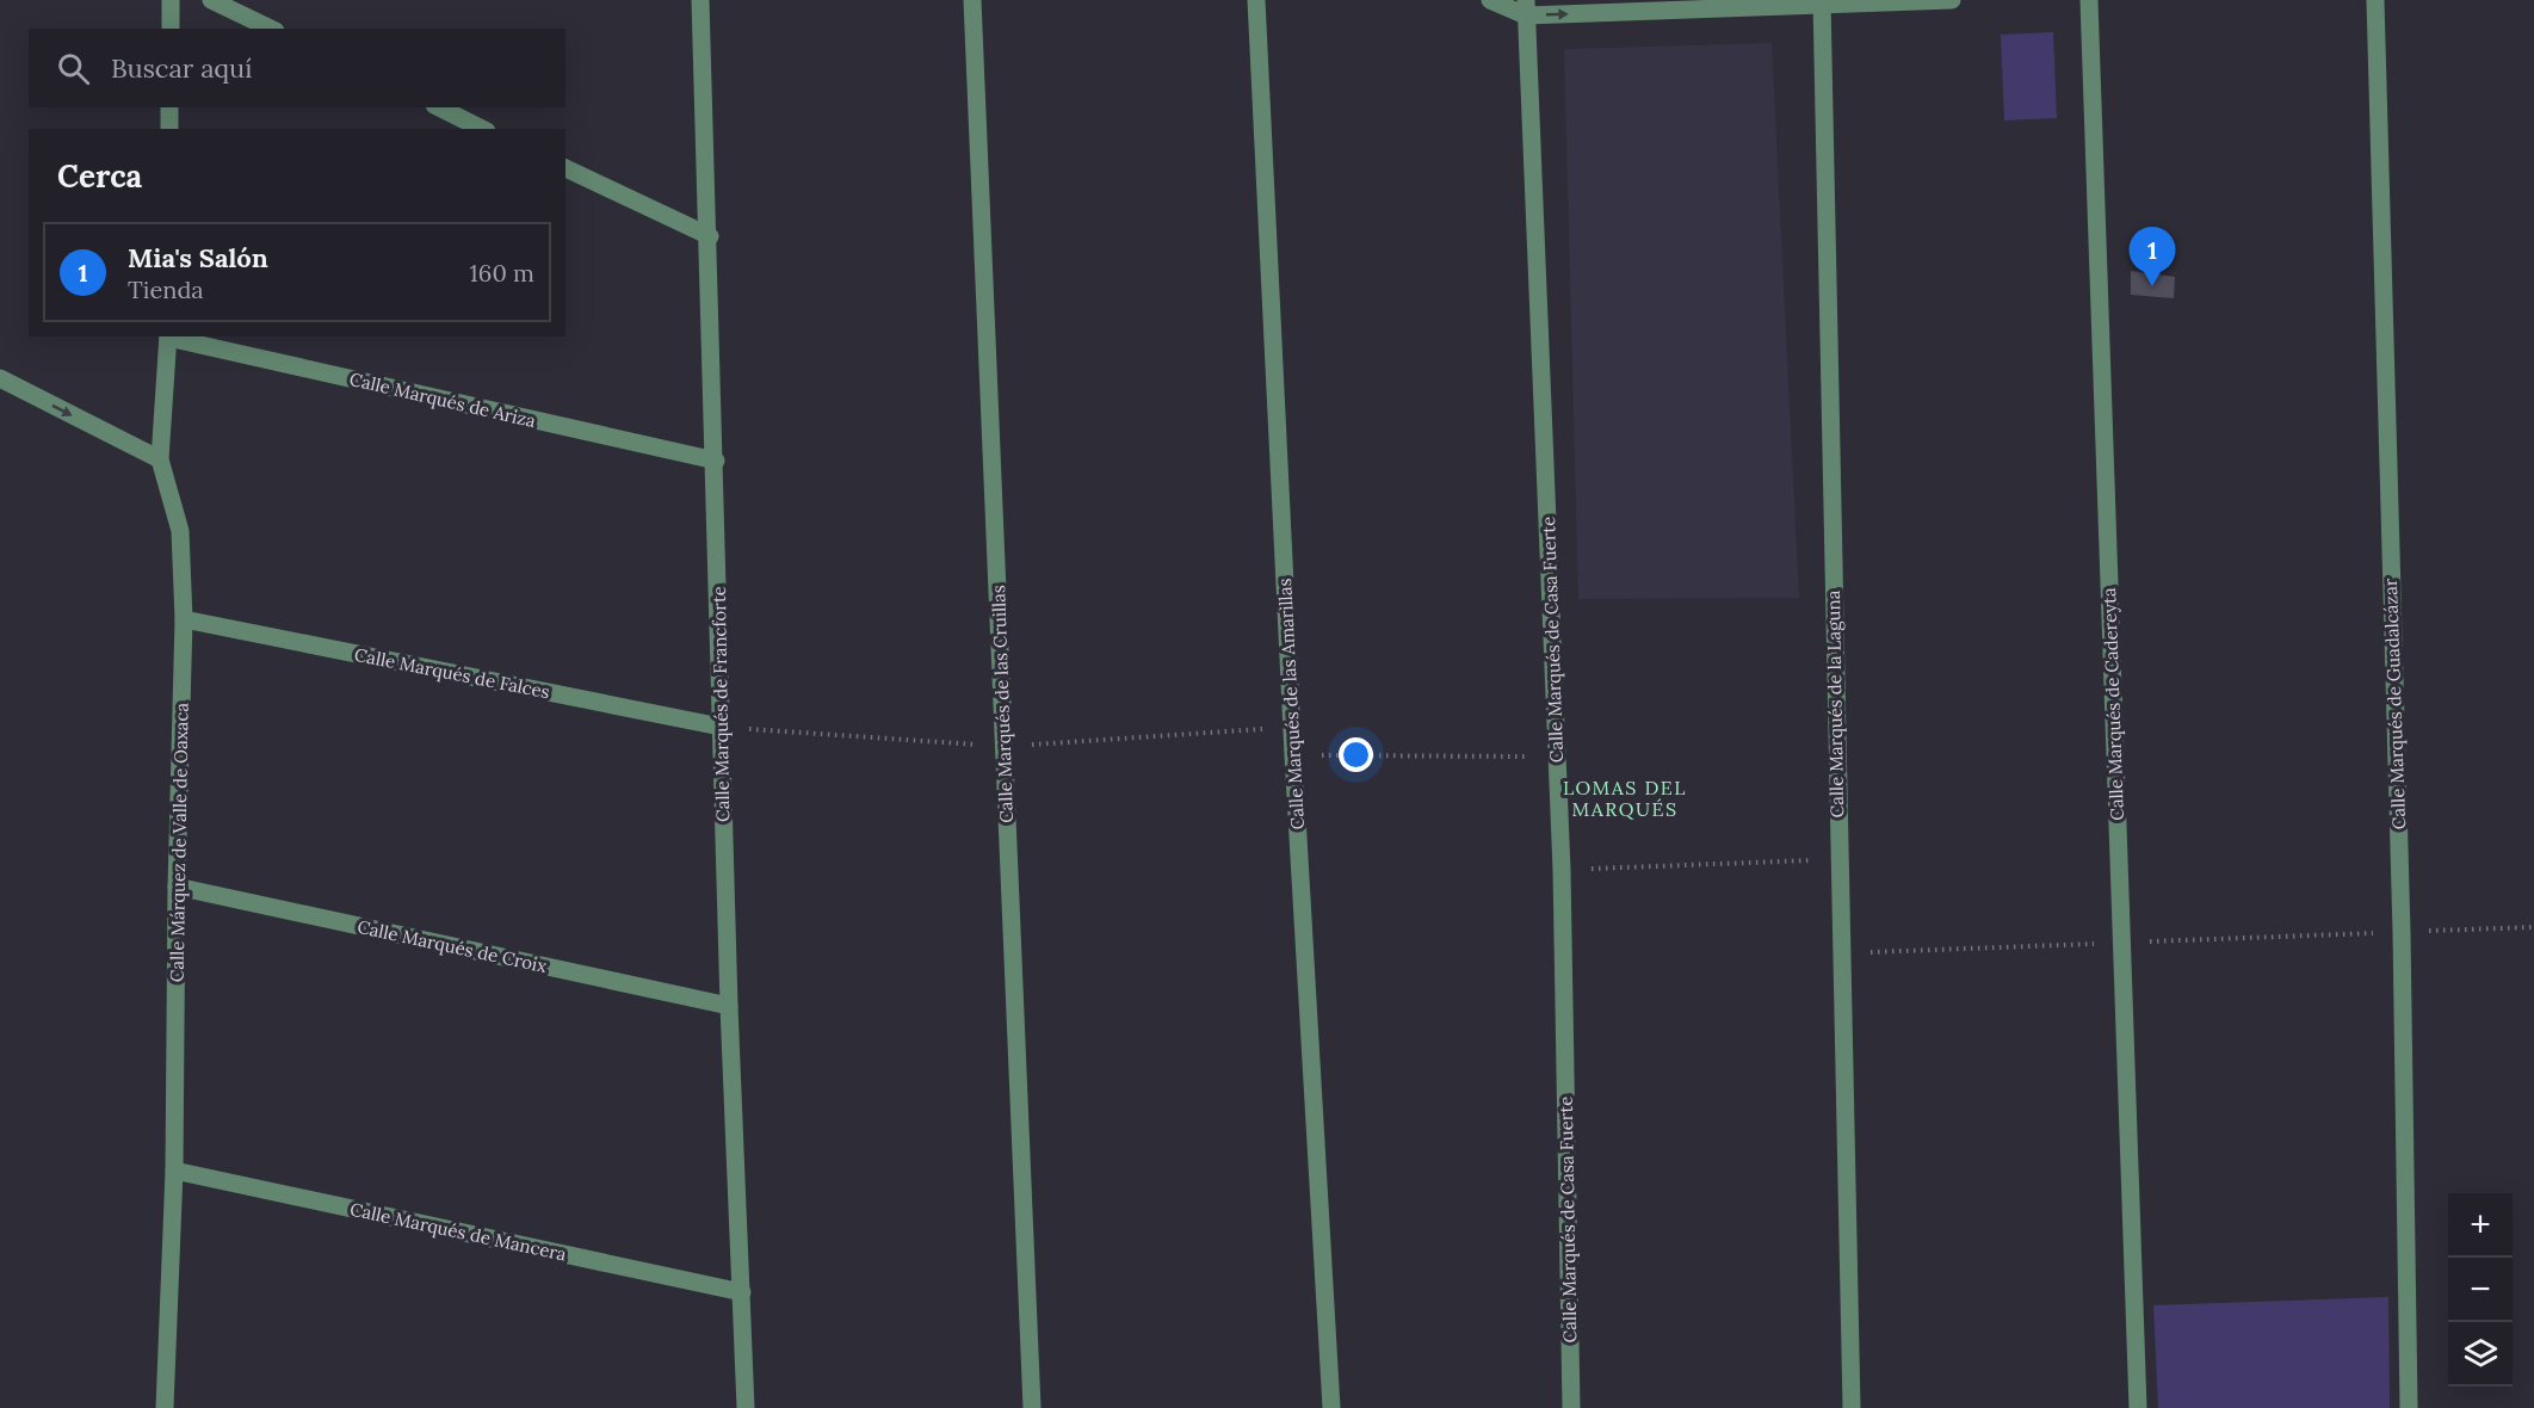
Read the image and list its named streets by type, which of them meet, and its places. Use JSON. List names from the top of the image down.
{
  "streets": {
    "street": [
      "Calle Marqués de Ariza",
      "Calle Marqués de Casa Fuerte",
      "Calle Marqués de Falces",
      "Calle Marqués de Francforte",
      "Calle Marqués de las Cruillas",
      "Calle Marqués de las Amarillas",
      "Calle Marqués de la Laguna",
      "Calle Marqués de Cadereyta",
      "Calle Marqués de Guadalcázar",
      "Calle Márquez de Valle de Oaxaca",
      "Calle Marqués de Croix",
      "Calle Marqués de Mancera"
    ]
  },
  "crossings": [
    ["Calle Marqués de Ariza", "Calle Marqués de Francforte"],
    ["Calle Marqués de Ariza", "Calle Márquez de Valle de Oaxaca"],
    ["Calle Marqués de Falces", "Calle Marqués de Francforte"],
    ["Calle Marqués de Falces", "Calle Márquez de Valle de Oaxaca"],
    ["Calle Marqués de Francforte", "Calle Marqués de Croix"],
    ["Calle Marqués de Francforte", "Calle Marqués de Mancera"],
    ["Calle Márquez de Valle de Oaxaca", "Calle Marqués de Croix"],
    ["Calle Márquez de Valle de Oaxaca", "Calle Marqués de Mancera"]
  ],
  "districts": ["LOMAS DEL MARQUÉS"],
  "page": {
    "search": "Buscar aquí",
    "heading": "Cerca",
    "list": [
      {
        "mark": "1",
        "name": "Mia's Salón",
        "note": "Tienda",
        "value": "160 m"
      }
    ],
    "pins": "1",
    "map_buttons": ["+", "−"]
  }
}
